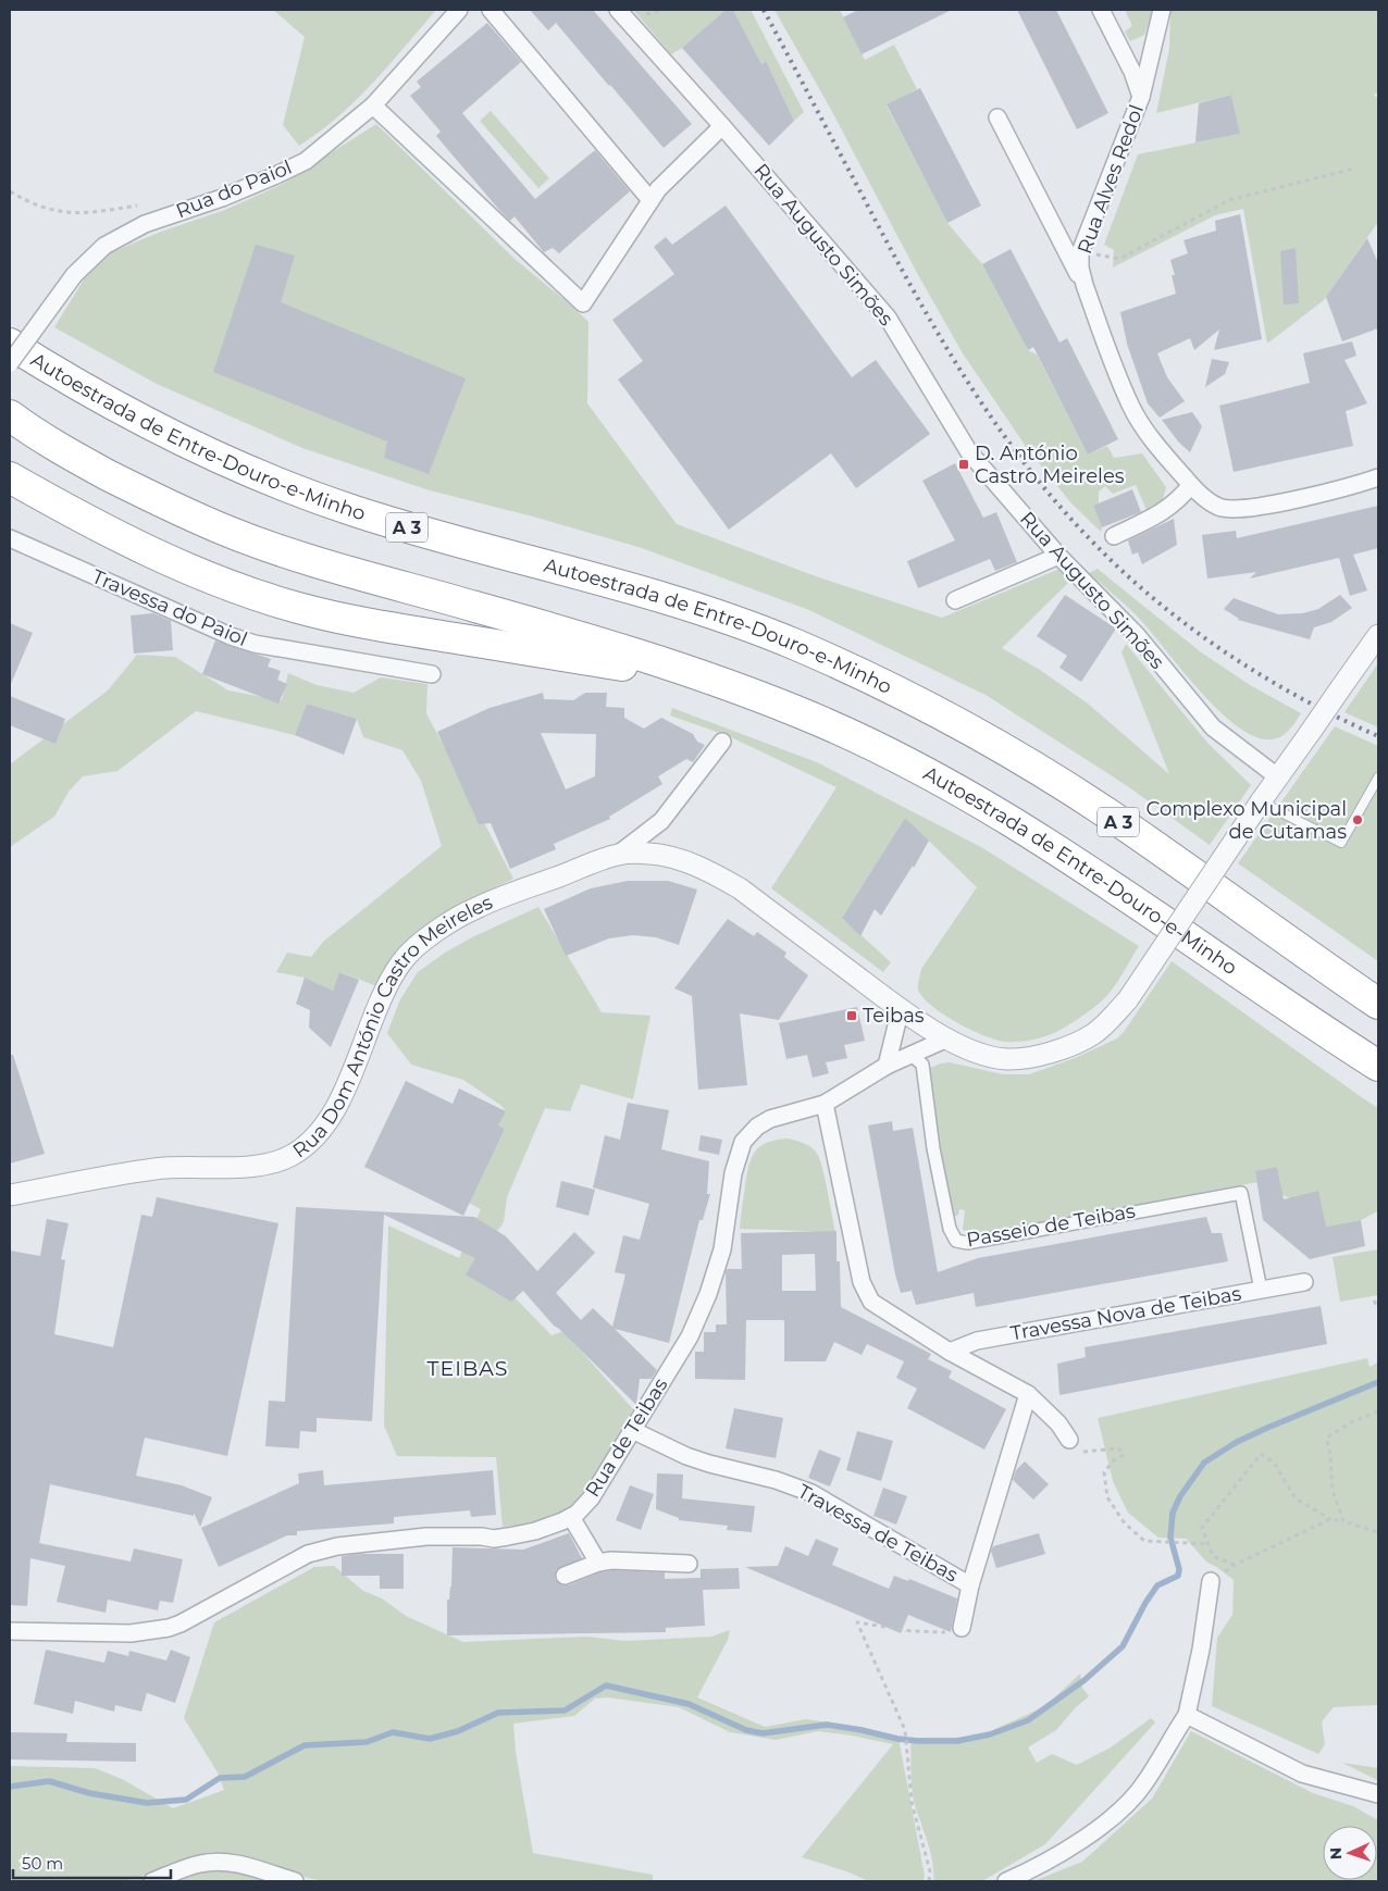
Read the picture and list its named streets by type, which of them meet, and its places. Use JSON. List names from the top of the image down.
{
  "streets": {
    "highway": ["Autoestrada de Entre-Douro-e-Minho", "A 3"],
    "street": [
      "Rua Alves Redol",
      "Rua do Paiol",
      "Rua Augusto Simões",
      "Travessa do Paiol",
      "Rua Dom António Castro Meireles",
      "Passeio de Teibas",
      "Travessa Nova de Teibas",
      "Rua de Teibas",
      "Travessa de Teibas"
    ]
  },
  "crossings": [
    ["Passeio de Teibas", "Travessa Nova de Teibas"],
    ["Passeio de Teibas", "Rua de Teibas"],
    ["Rua de Teibas", "Travessa de Teibas"]
  ],
  "districts": ["TEIBAS"],
  "places": {
    "transit": ["D. António Castro Meireles", "Teibas"],
    "other": ["Complexo Municipal de Cutamas"]
  },
  "scale_bar": "50 m",
  "north": "left"
}
